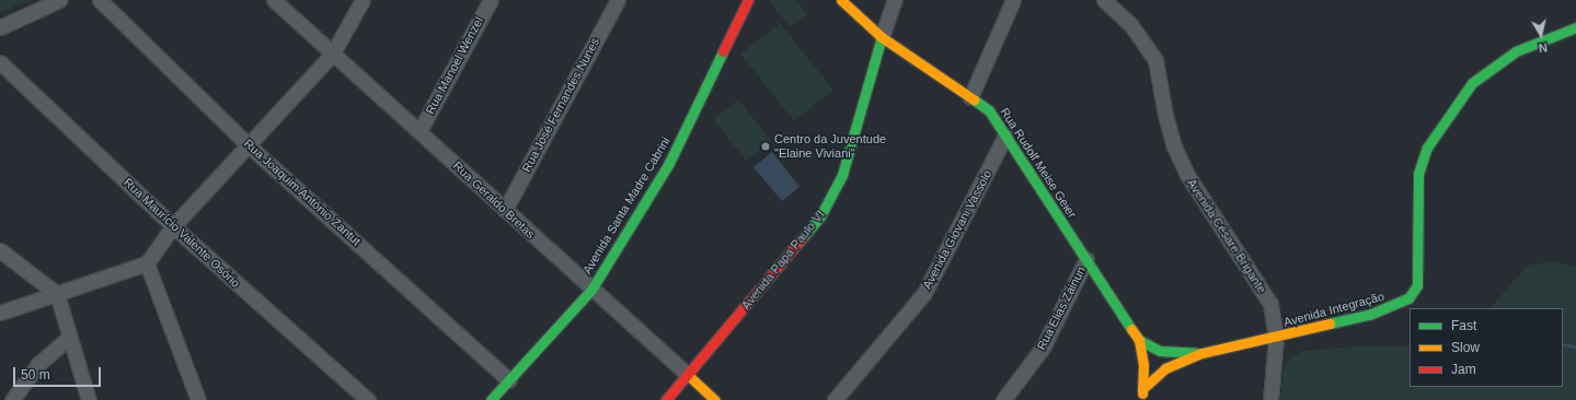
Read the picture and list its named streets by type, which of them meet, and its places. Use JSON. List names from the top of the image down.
{
  "streets": {
    "main road": [
      "Rua Rudolf Meise Geier",
      "Rua Geraldo Bretas",
      "Avenida Santa Madre Cabrini",
      "Avenida Papa Paulo VI",
      "Avenida Integração"
    ],
    "street": [
      "Rua Manoel Wenzel",
      "Rua José Fernandes Nunes",
      "Rua Joaquim António Zantut",
      "Avenida Giovani Vassolo",
      "Rua Maurício Valente Osório",
      "Avenida Césare Brigante",
      "Rua Elias Zainun"
    ]
  },
  "crossings": [
    ["Rua Manoel Wenzel", "Rua Geraldo Bretas"],
    ["Rua José Fernandes Nunes", "Rua Geraldo Bretas"],
    ["Rua Rudolf Meise Geier", "Avenida Giovani Vassolo"],
    ["Rua Rudolf Meise Geier", "Avenida Papa Paulo VI"],
    ["Rua Rudolf Meise Geier", "Rua Elias Zainun"],
    ["Rua Rudolf Meise Geier", "Avenida Integração"],
    ["Rua Joaquim António Zantut", "Avenida Santa Madre Cabrini"],
    ["Rua Geraldo Bretas", "Avenida Santa Madre Cabrini"],
    ["Rua Geraldo Bretas", "Avenida Papa Paulo VI"],
    ["Avenida Césare Brigante", "Avenida Integração"]
  ],
  "places": ["Centro da Juventude \"Elaine Viviani\""],
  "legend": ["Fast", "Slow", "Jam"],
  "scale_bar": "50 m",
  "north": "bottom"
}
